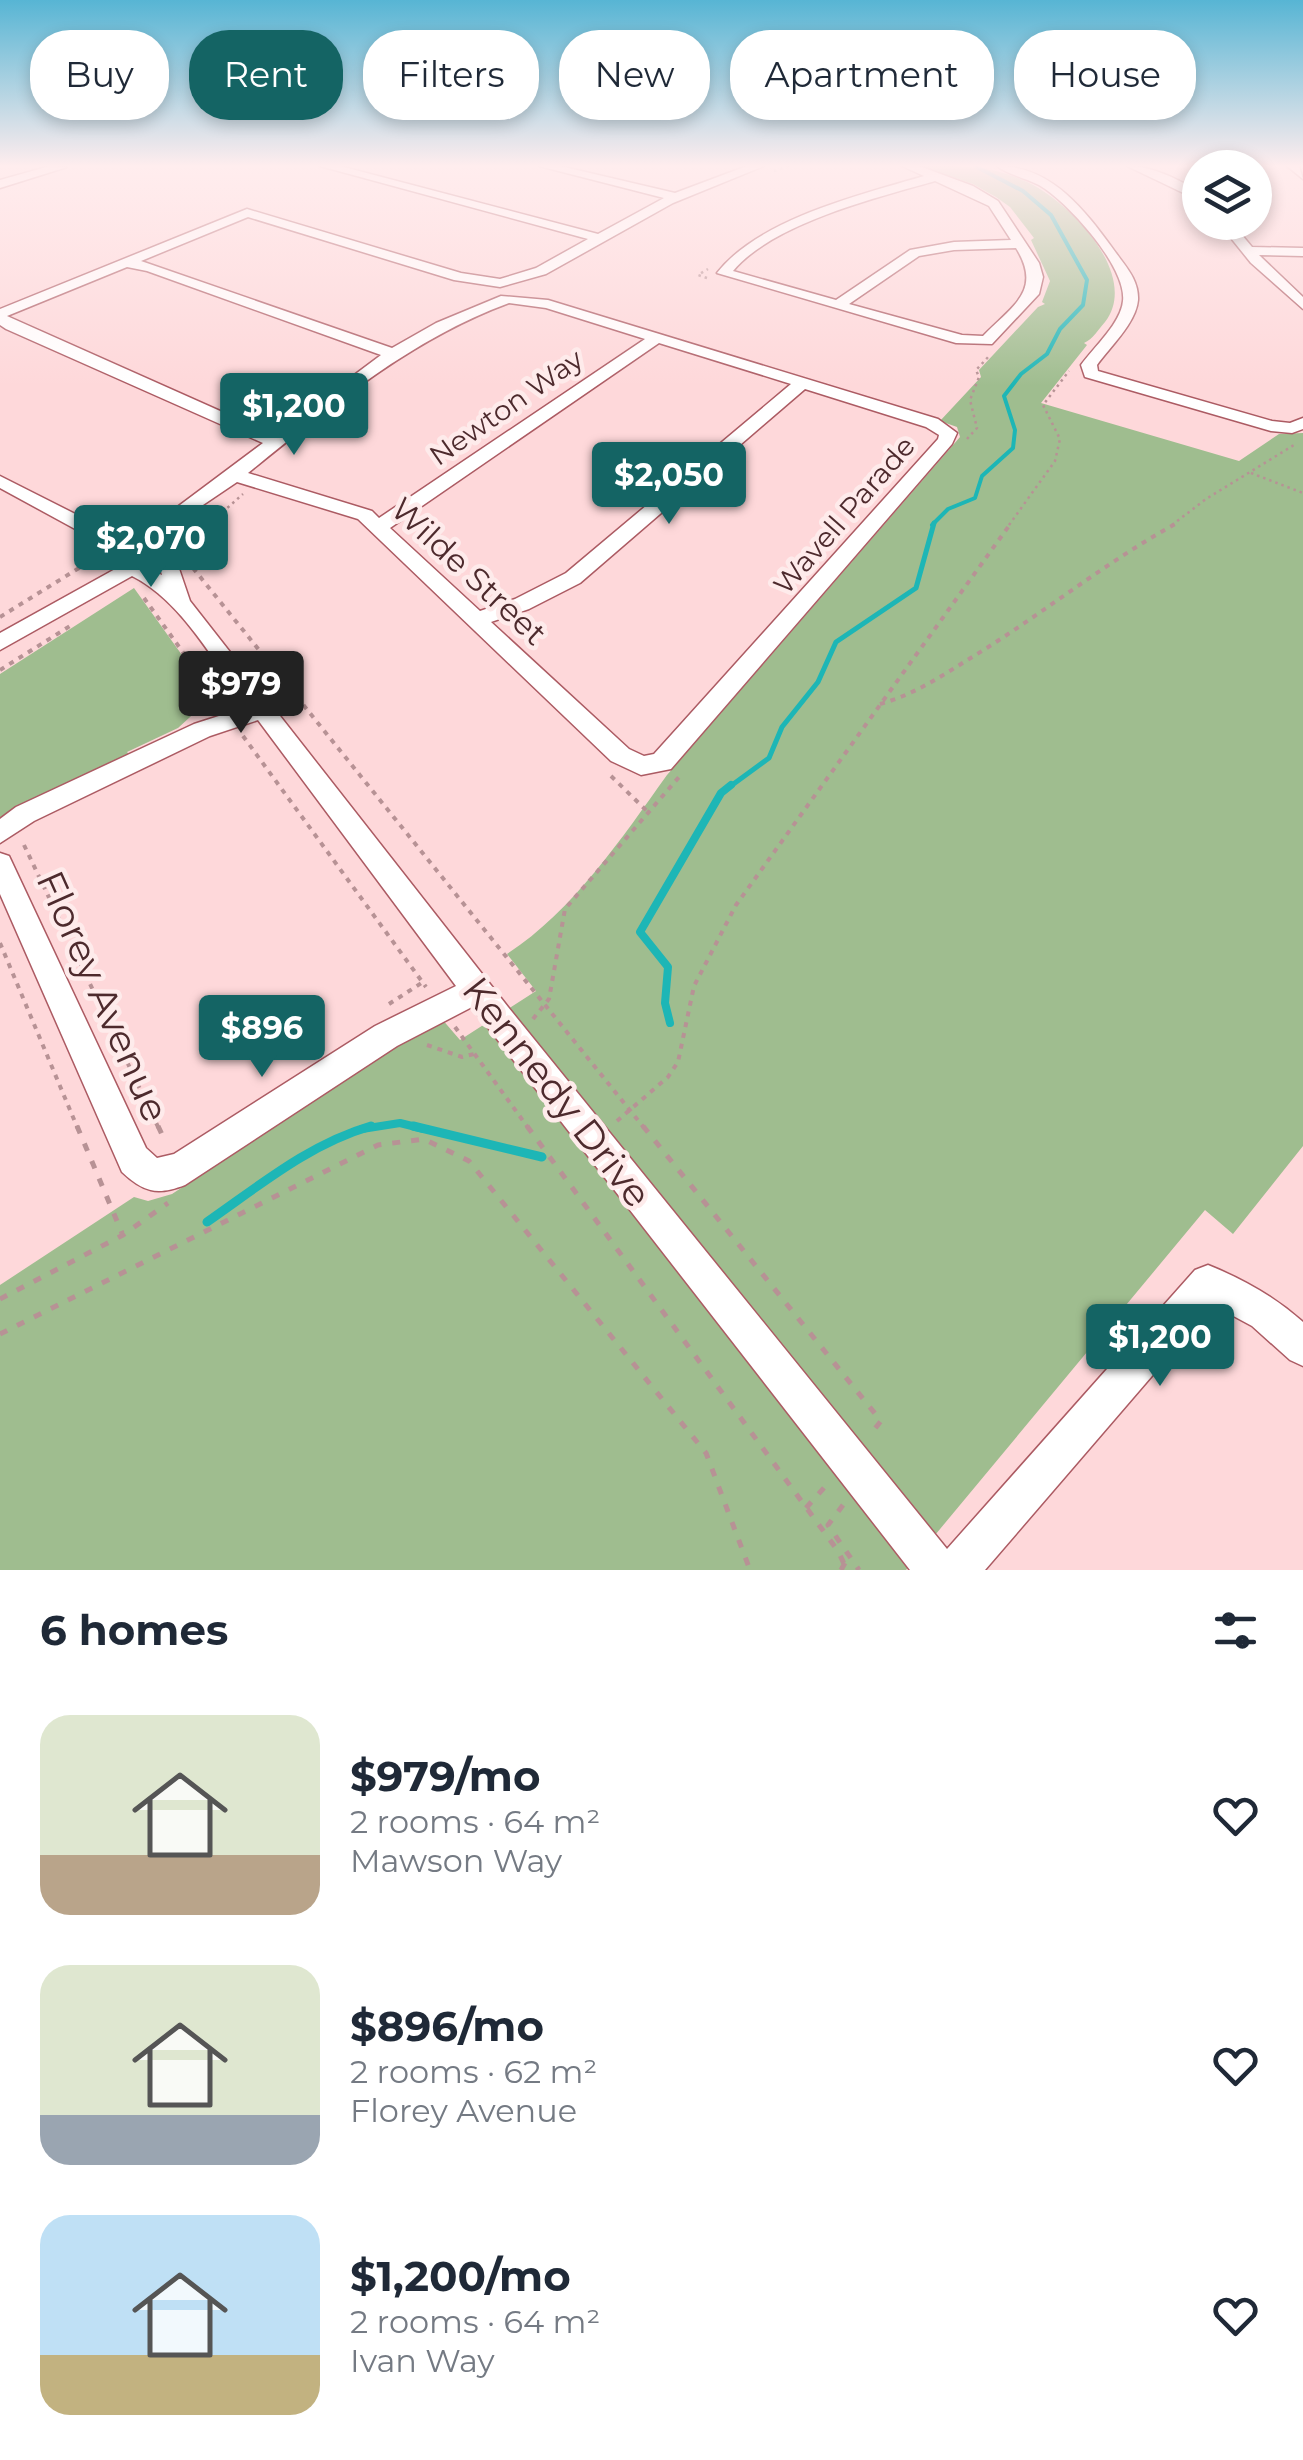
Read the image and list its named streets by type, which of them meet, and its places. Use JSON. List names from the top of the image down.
{
  "streets": {
    "street": [
      "Newton Way",
      "Wavell Parade",
      "Wilde Street",
      "Florey Avenue",
      "Kennedy Drive"
    ]
  },
  "crossings": [
    ["Newton Way", "Wavell Parade"],
    ["Newton Way", "Wilde Street"],
    ["Wavell Parade", "Wilde Street"]
  ],
  "page": {
    "chip": [
      "Buy",
      "Rent",
      "Filters",
      "New",
      "Apartment",
      "House"
    ],
    "price": [
      "$1,200",
      "$2,050",
      "$2,070",
      "$979",
      "$896",
      "$1,200"
    ],
    "heading": "6 homes",
    "list": [
      {
        "name": "$979/mo",
        "note": "2 rooms · 64 m² · Mawson Way"
      },
      {
        "name": "$896/mo",
        "note": "2 rooms · 62 m² · Florey Avenue"
      },
      {
        "name": "$1,200/mo",
        "note": "2 rooms · 64 m² · Ivan Way"
      }
    ]
  }
}
